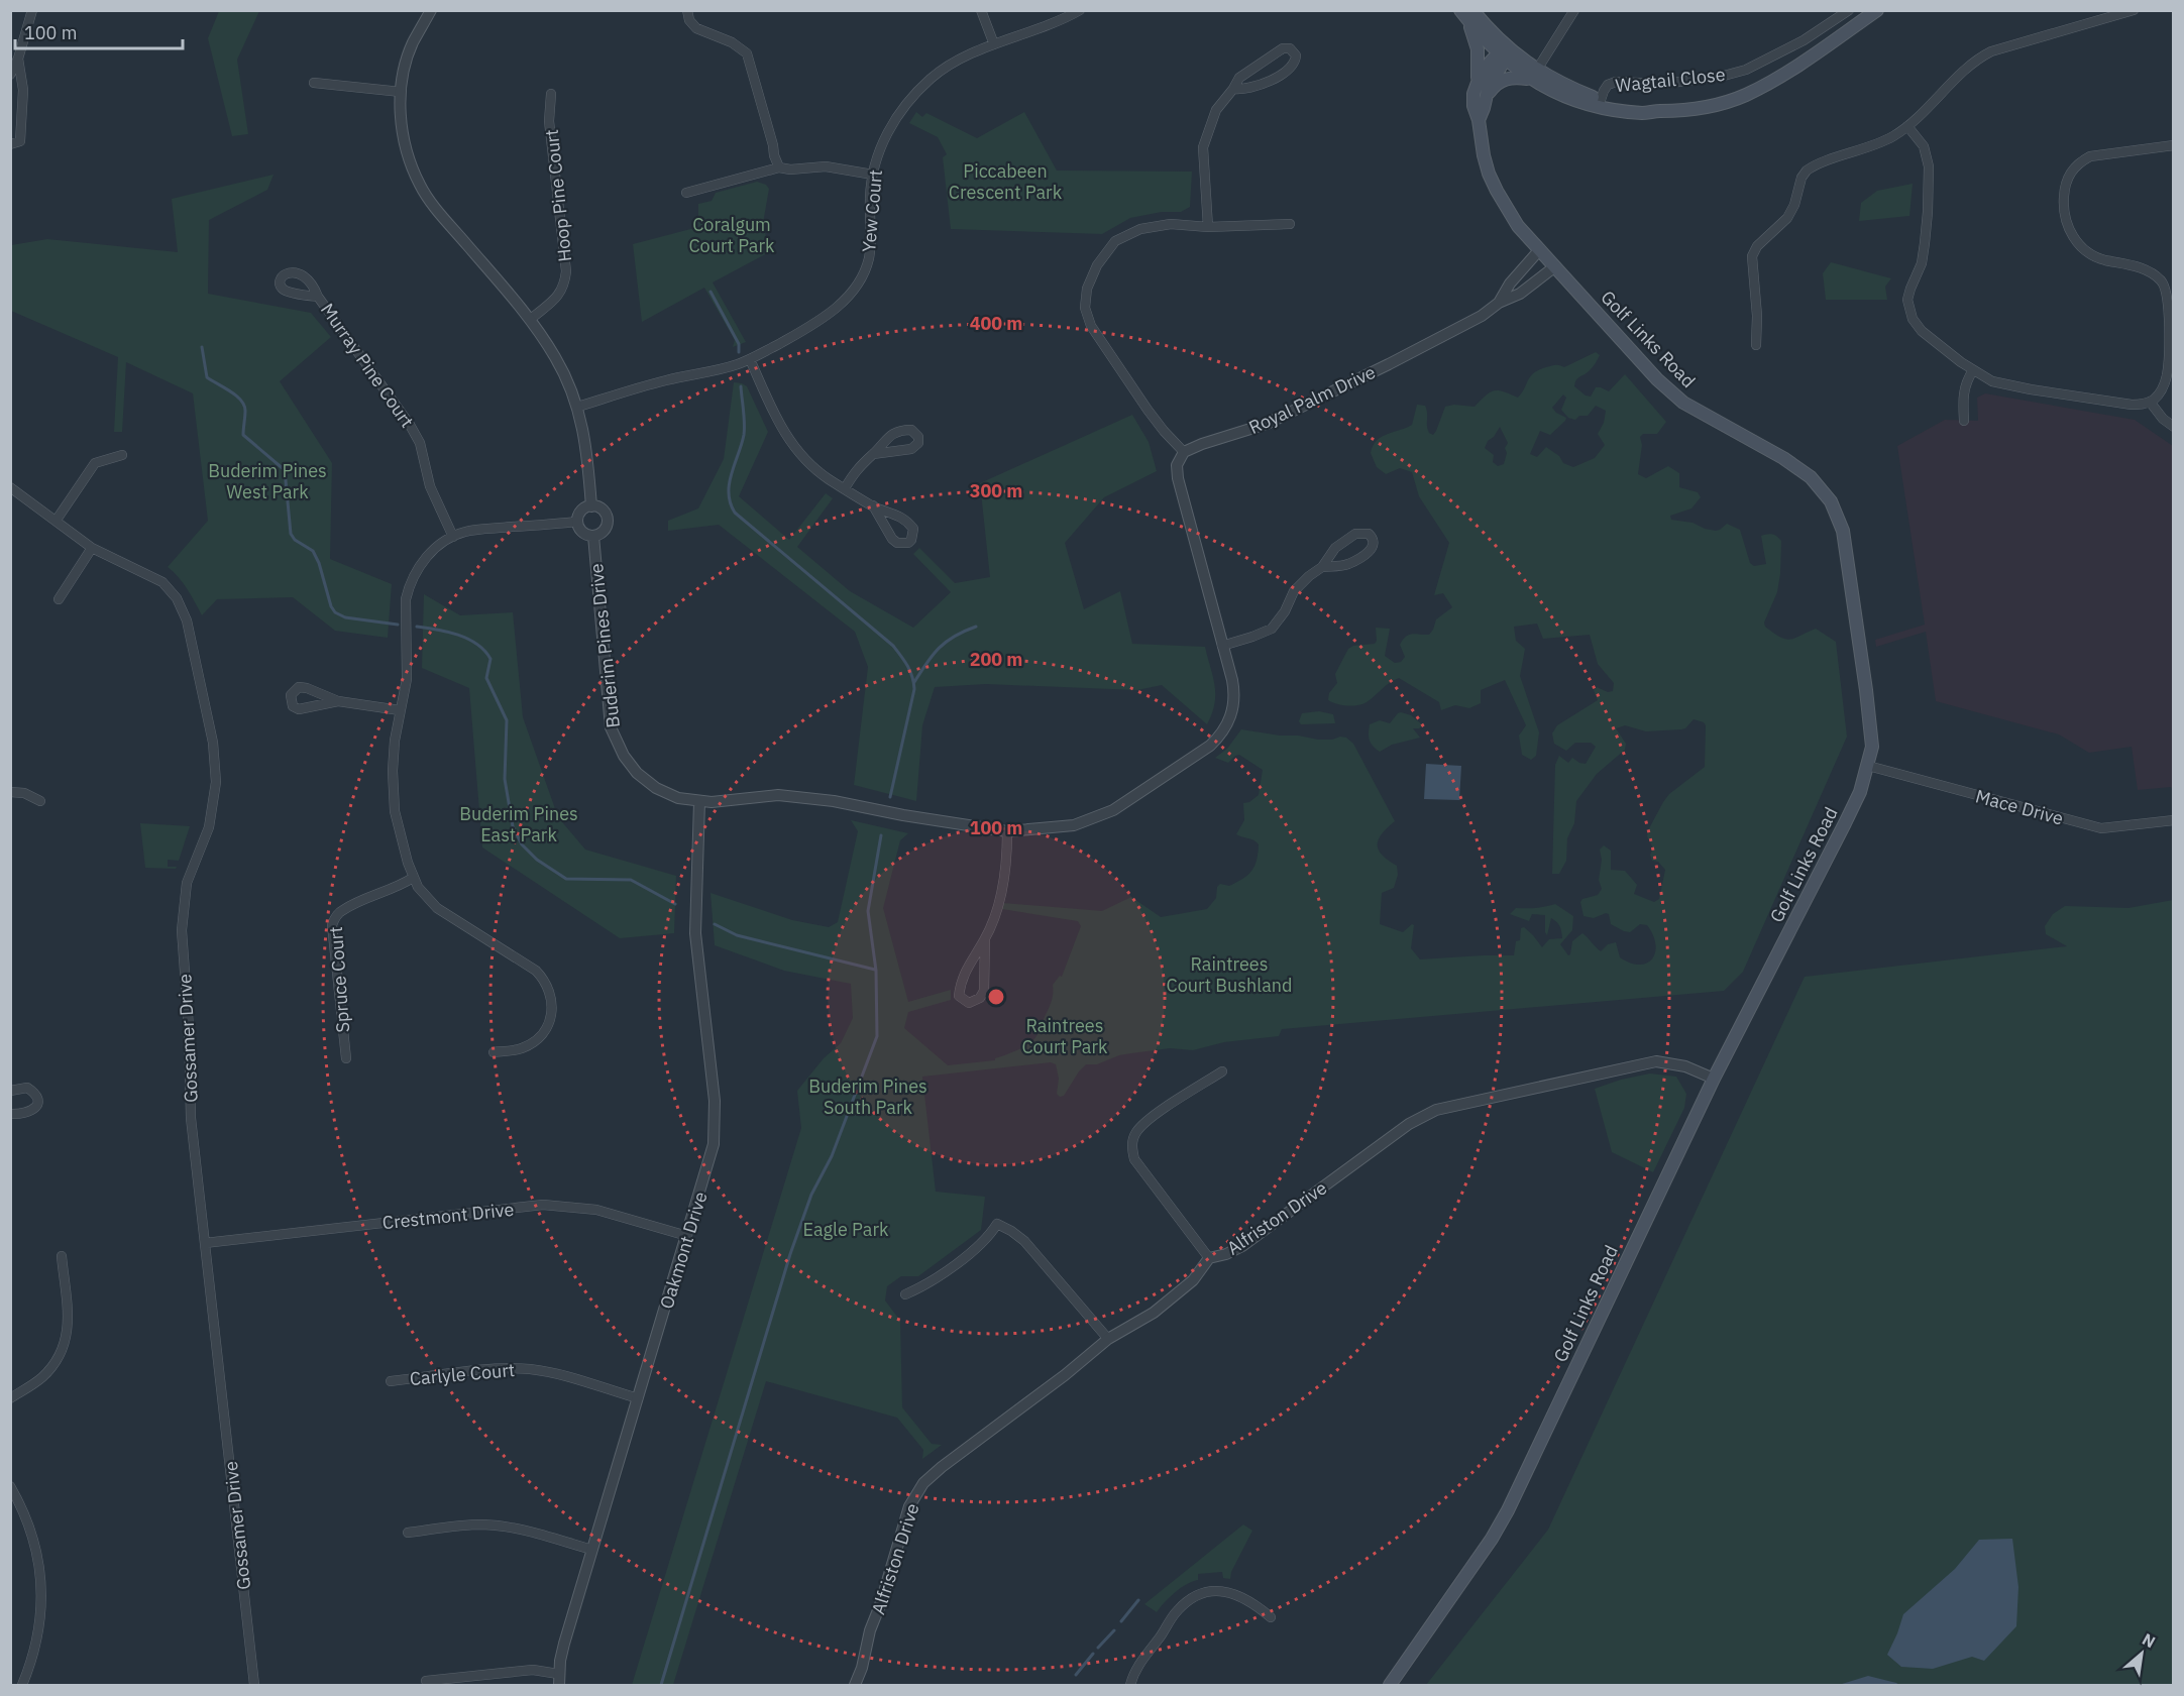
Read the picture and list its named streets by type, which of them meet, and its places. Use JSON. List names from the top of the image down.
{
  "streets": {
    "main road": ["Golf Links Road"],
    "street": [
      "Wagtail Close",
      "Hoop Pine Court",
      "Yew Court",
      "Murray Pine Court",
      "Royal Palm Drive",
      "Buderim Pines Drive",
      "Mace Drive",
      "Spruce Court",
      "Gossamer Drive",
      "Crestmont Drive",
      "Alfriston Drive",
      "Oakmont Drive",
      "Carlyle Court"
    ]
  },
  "crossings": [
    ["Golf Links Road", "Royal Palm Drive"],
    ["Golf Links Road", "Mace Drive"],
    ["Golf Links Road", "Alfriston Drive"],
    ["Royal Palm Drive", "Buderim Pines Drive"],
    ["Buderim Pines Drive", "Oakmont Drive"],
    ["Gossamer Drive", "Crestmont Drive"],
    ["Crestmont Drive", "Oakmont Drive"],
    ["Oakmont Drive", "Carlyle Court"]
  ],
  "parks": [
    "Piccabeen Crescent Park",
    "Coralgum Court Park",
    "Buderim Pines West Park",
    "Buderim Pines East Park",
    "Raintrees Court Bushland",
    "Raintrees Court Park",
    "Buderim Pines South Park",
    "Eagle Park"
  ],
  "scale_bar": "100 m",
  "north": "top right",
  "rings": [
    "400 m",
    "300 m",
    "200 m",
    "100 m"
  ]
}
